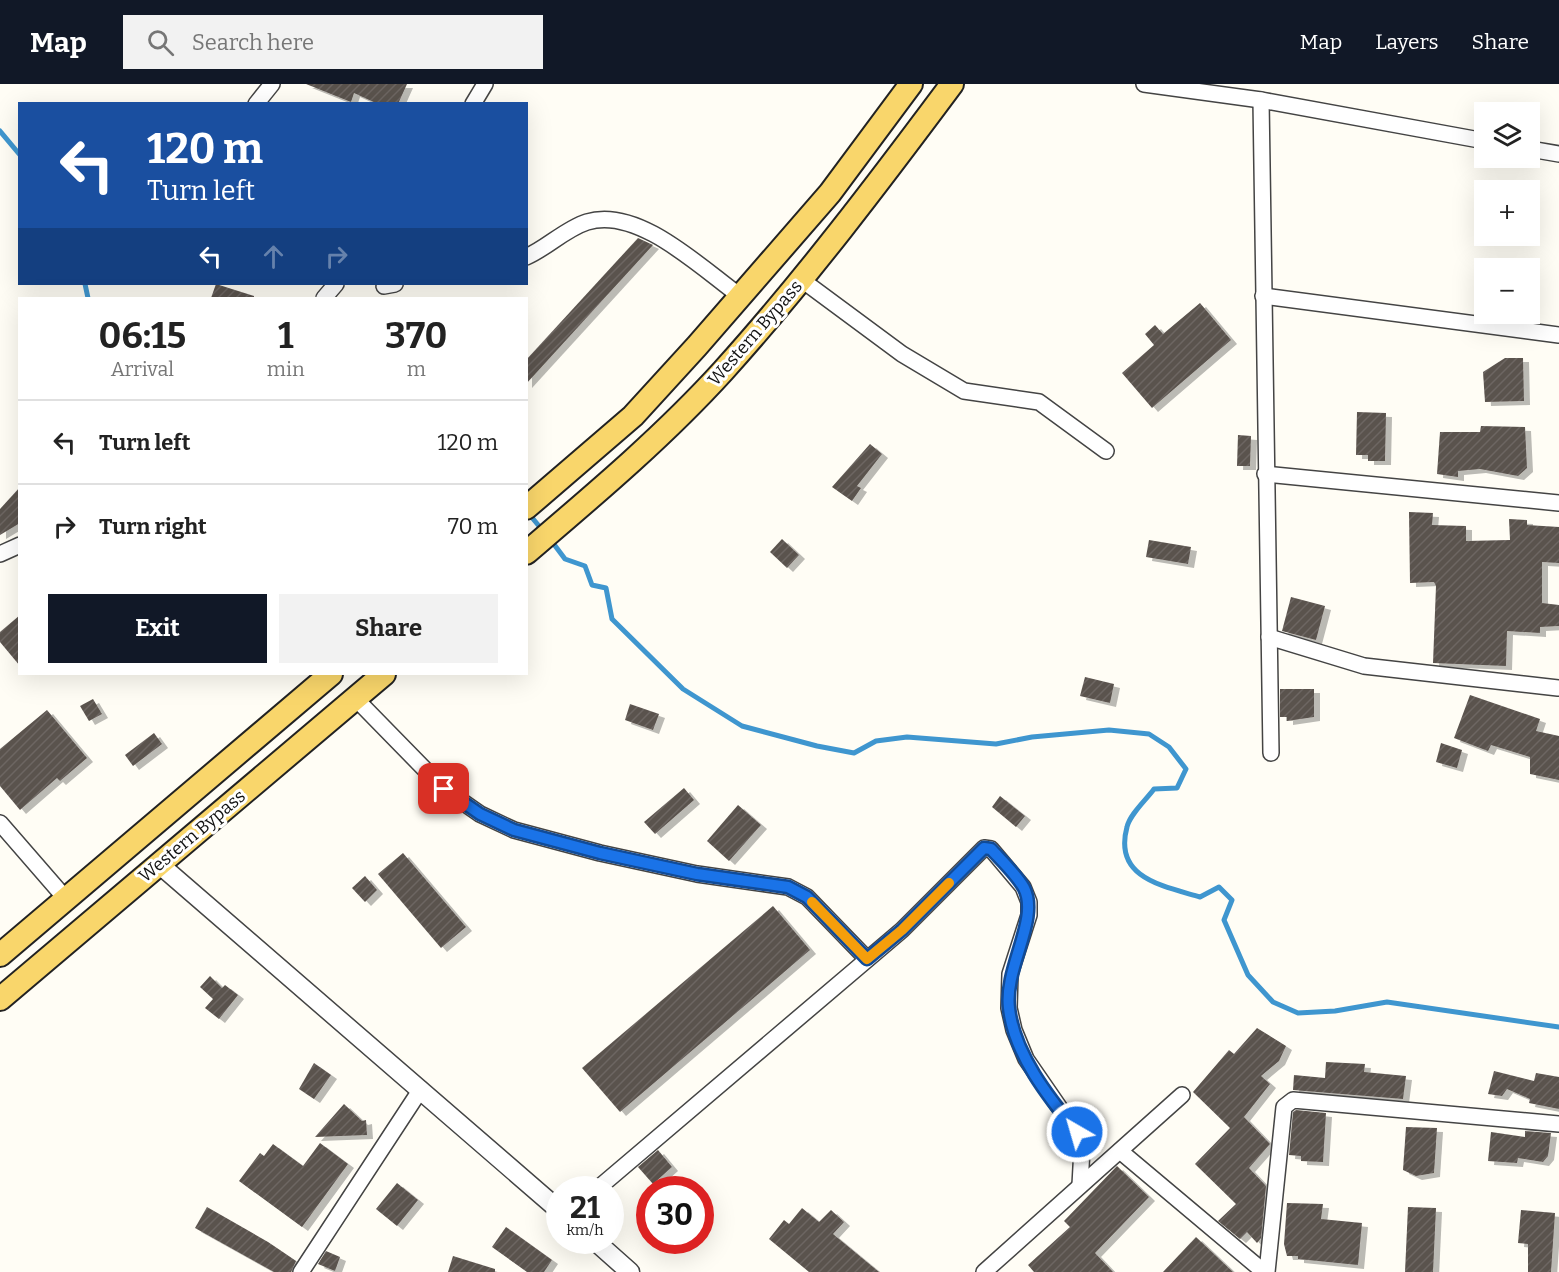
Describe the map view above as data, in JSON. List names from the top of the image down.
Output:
{
  "streets": {
    "main road": ["Western Bypass"]
  },
  "page": {
    "header": "Map",
    "search": "Search here",
    "nav": ["Map", "Layers", "Share"],
    "map_buttons": ["+", "−"],
    "turn": ["120 m", "Turn left"],
    "eta": [
      "06:15",
      "Arrival",
      "1",
      "min",
      "370",
      "m"
    ],
    "list": [
      {
        "name": "Turn left",
        "value": "120 m"
      },
      {
        "name": "Turn right",
        "value": "70 m"
      }
    ],
    "buttons": ["Exit", "Share"],
    "speed": "21 km/h",
    "limit": "30"
  }
}
